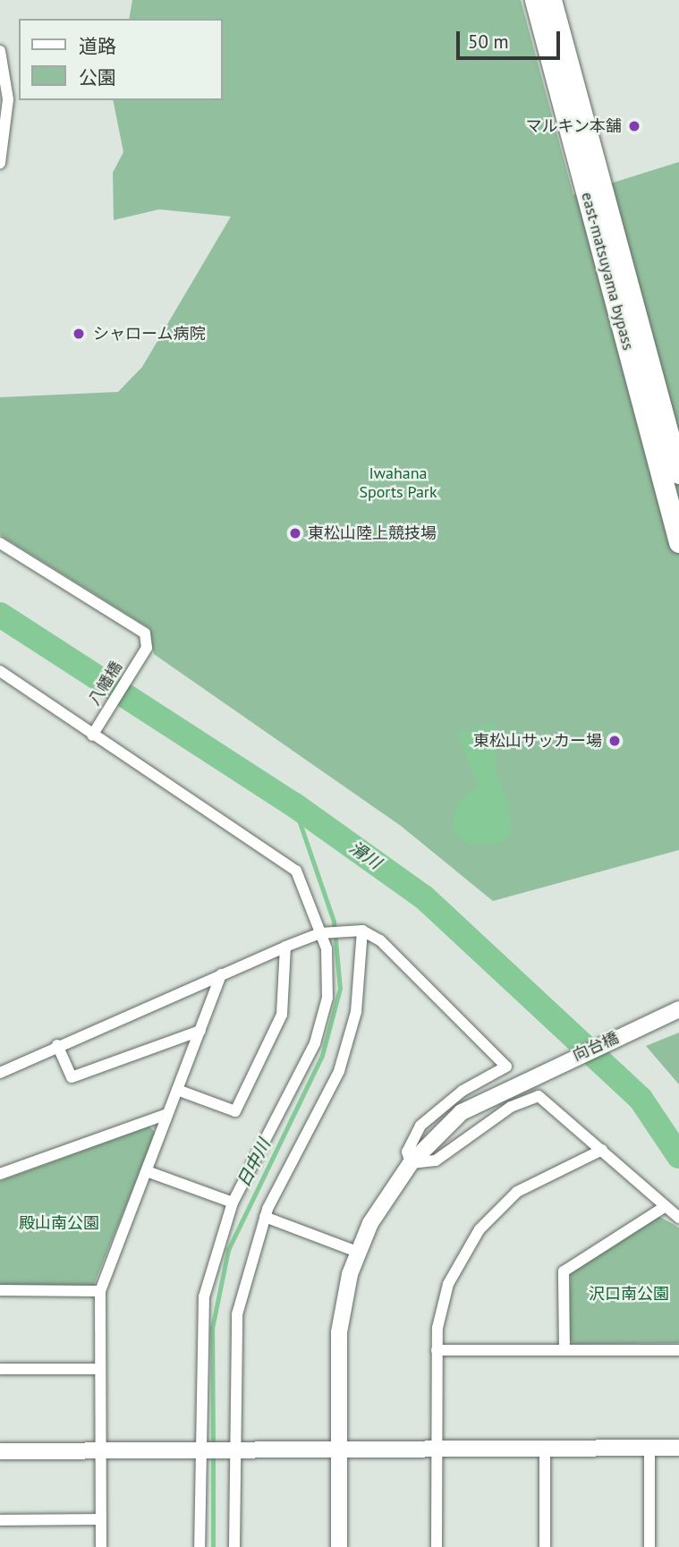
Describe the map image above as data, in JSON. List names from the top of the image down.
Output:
{
  "streets": {
    "highway": ["east-matsuyama bypass"],
    "street": ["八幡橋", "向台橋"]
  },
  "water": ["滑川", "日中川"],
  "parks": ["Iwahana Sports Park", "殿山南公園", "沢口南公園"],
  "places": [
    "マルキン本舗",
    "シャローム病院",
    "東松山陸上競技場",
    "東松山サッカー場"
  ],
  "legend": ["道路", "公園"],
  "scale_bar": "50 m"
}
